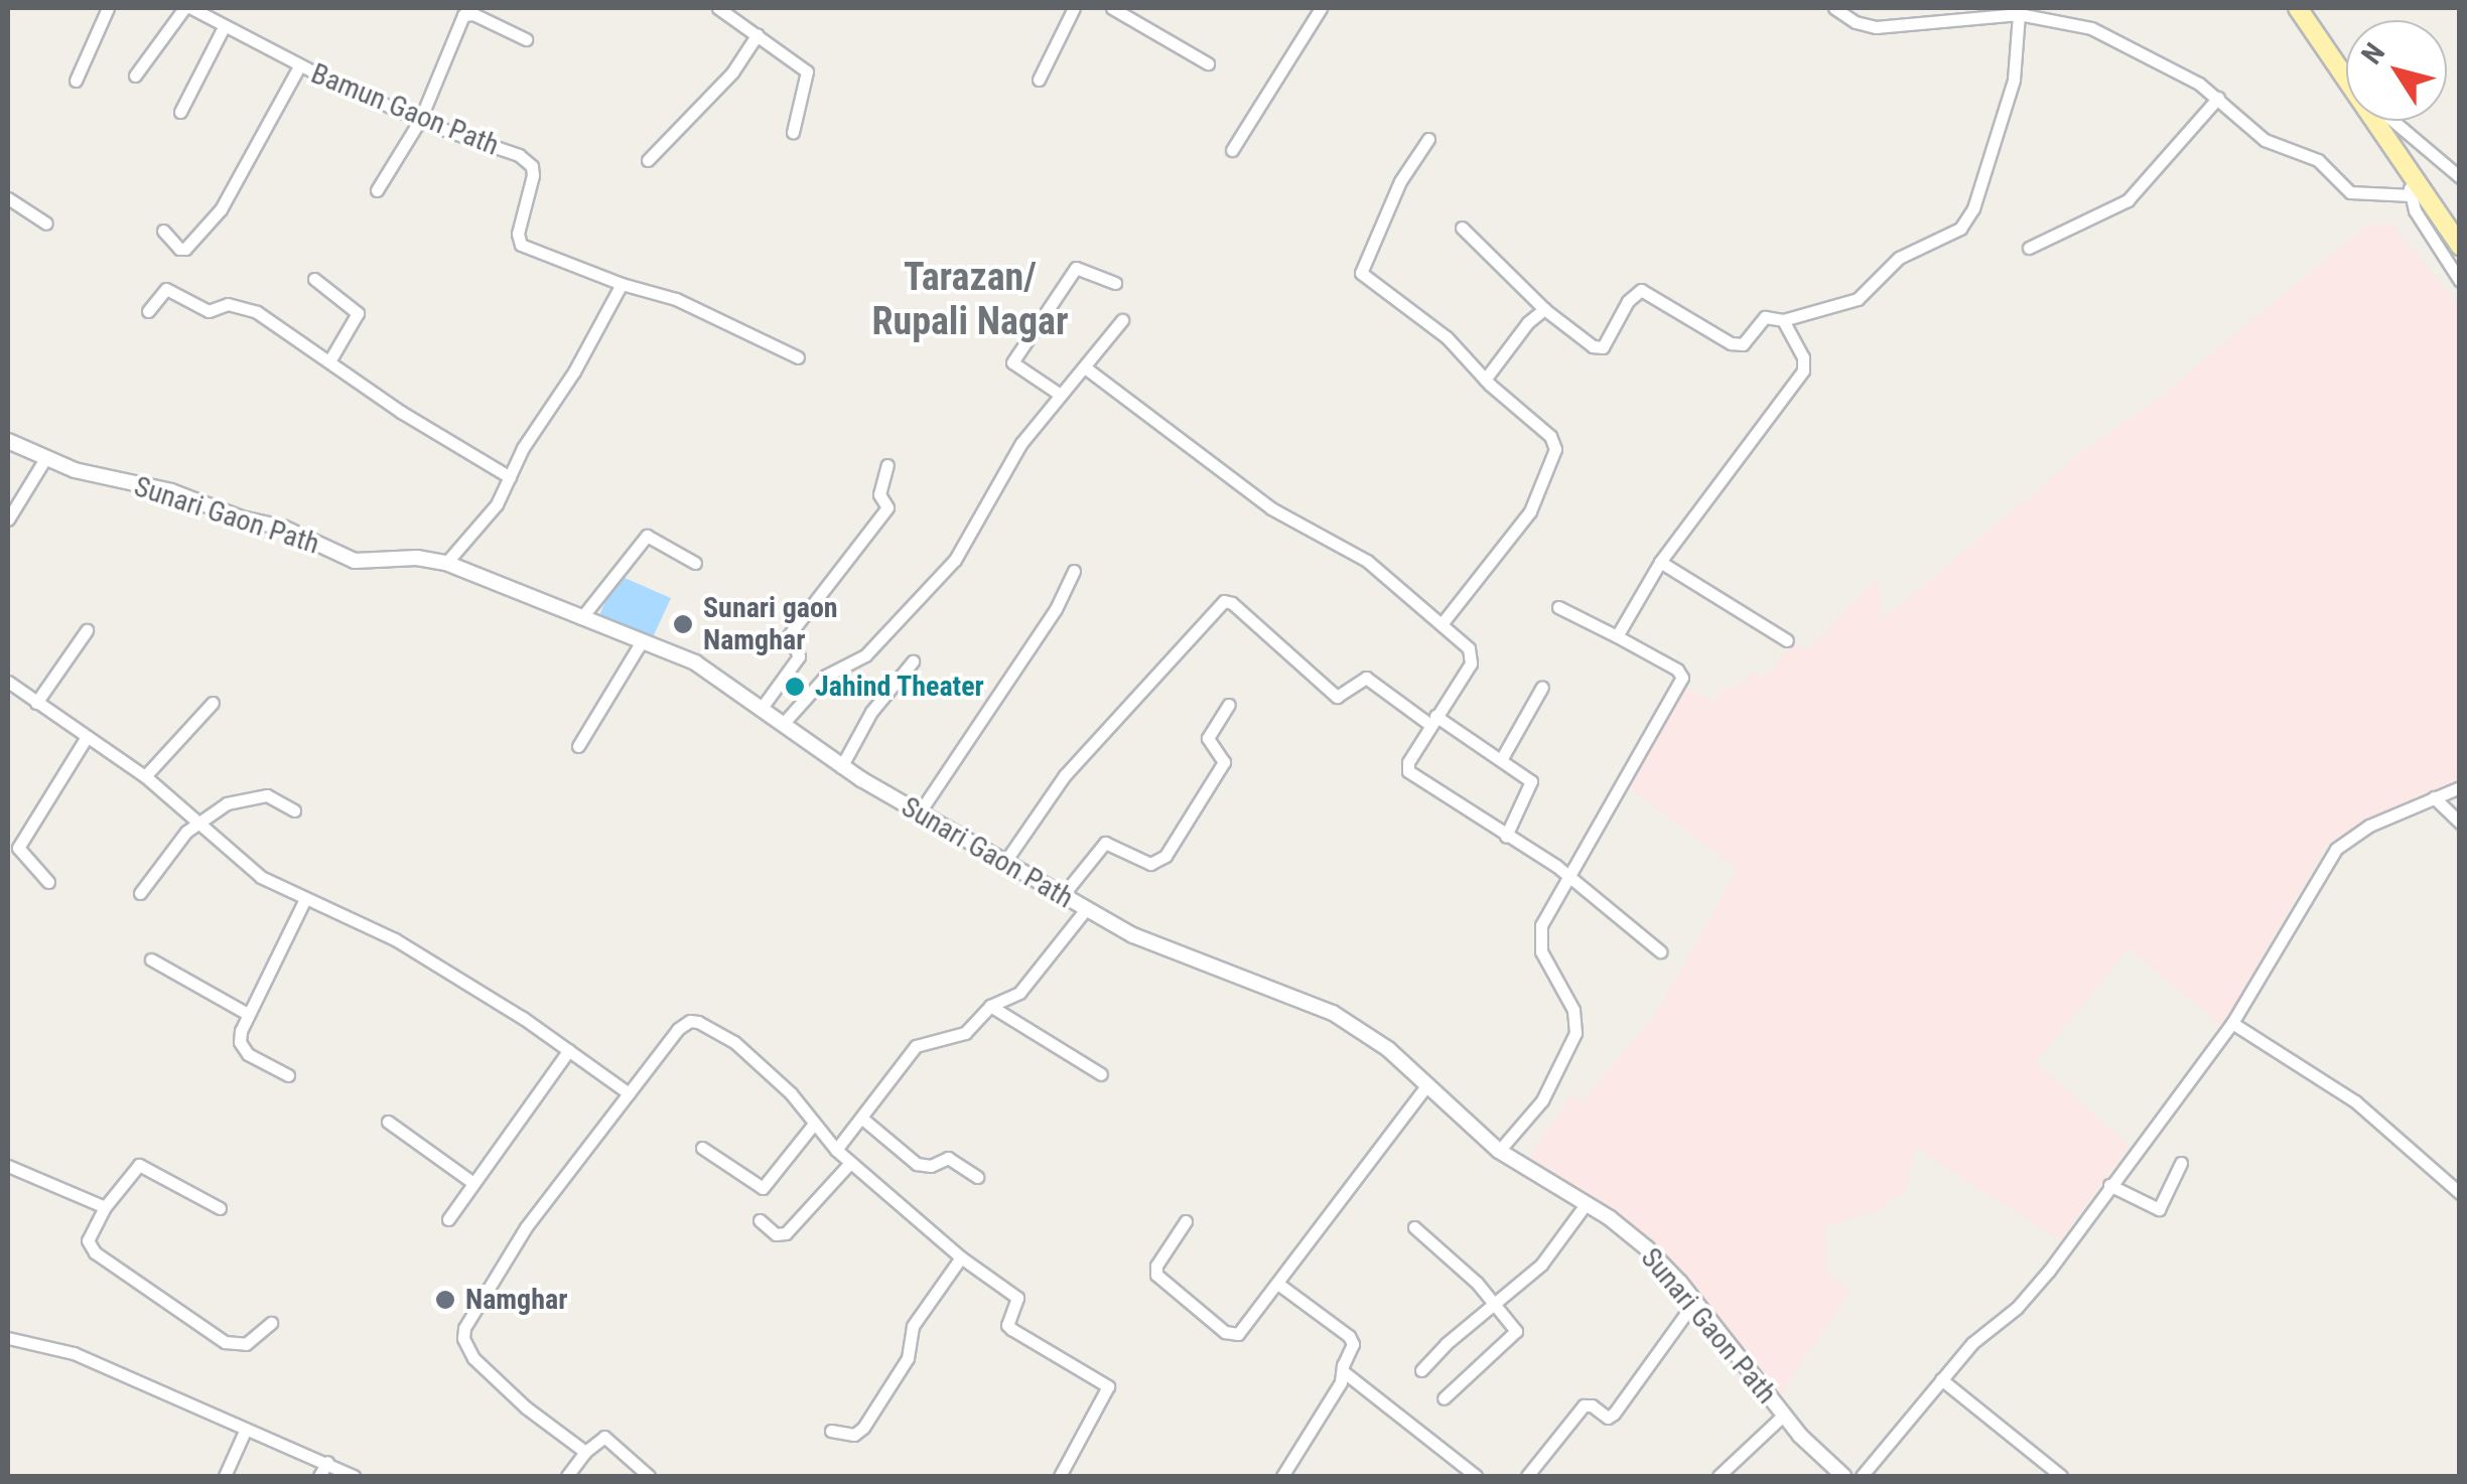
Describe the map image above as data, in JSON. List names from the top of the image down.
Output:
{
  "streets": {
    "street": ["Bamun Gaon Path", "Sunari Gaon Path"]
  },
  "districts": ["Tarazan/ Rupali Nagar"],
  "places": ["Sunari gaon Namghar", "Jahind Theater", "Namghar"],
  "north": "top left"
}
